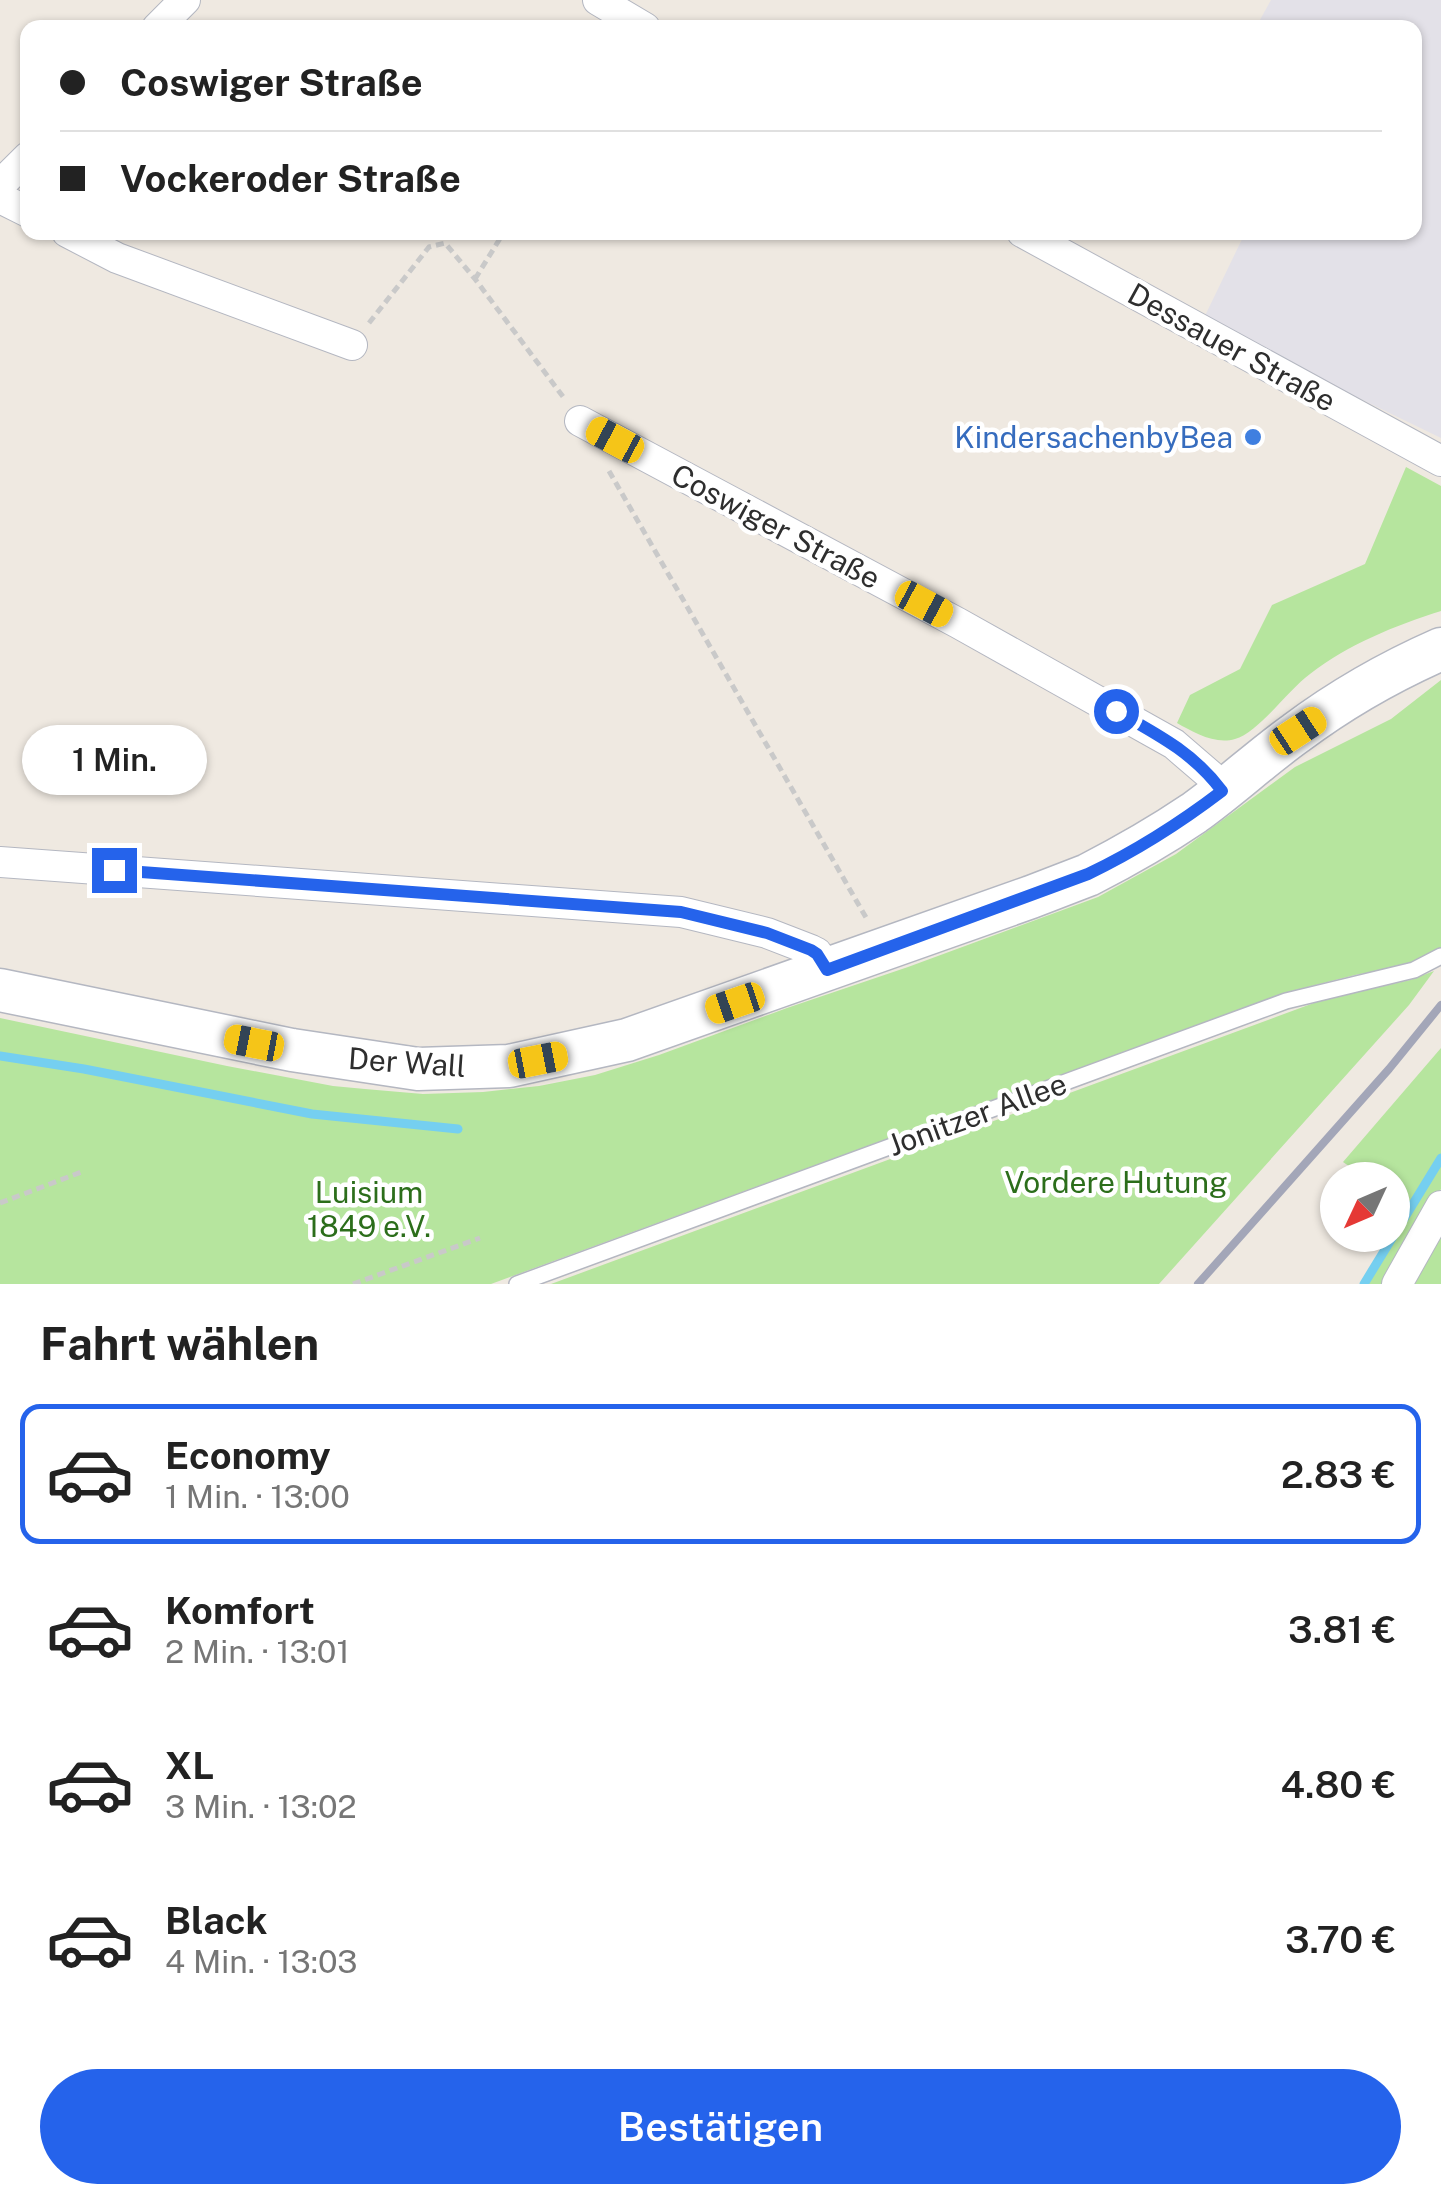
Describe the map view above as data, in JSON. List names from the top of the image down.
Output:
{
  "streets": {
    "main road": ["Der Wall"],
    "street": ["Dessauer Straße", "Coswiger Straße"],
    "lane": ["Jonitzer Allee"]
  },
  "crossings": [
    ["Coswiger Straße", "Der Wall"]
  ],
  "parks": ["Vordere Hutung", "Luisium 1849 e.V."],
  "places": ["KindersachenbyBea"],
  "north": "bottom left",
  "page": {
    "banner": ["Coswiger Straße", "Vockeroder Straße"],
    "bubble": "1 Min.",
    "heading": "Fahrt wählen",
    "list": [
      {
        "name": "Economy",
        "note": "1 Min. · 13:00",
        "value": "2.83 €"
      },
      {
        "name": "Komfort",
        "note": "2 Min. · 13:01",
        "value": "3.81 €"
      },
      {
        "name": "XL",
        "note": "3 Min. · 13:02",
        "value": "4.80 €"
      },
      {
        "name": "Black",
        "note": "4 Min. · 13:03",
        "value": "3.70 €"
      }
    ],
    "buttons": "Bestätigen"
  }
}
